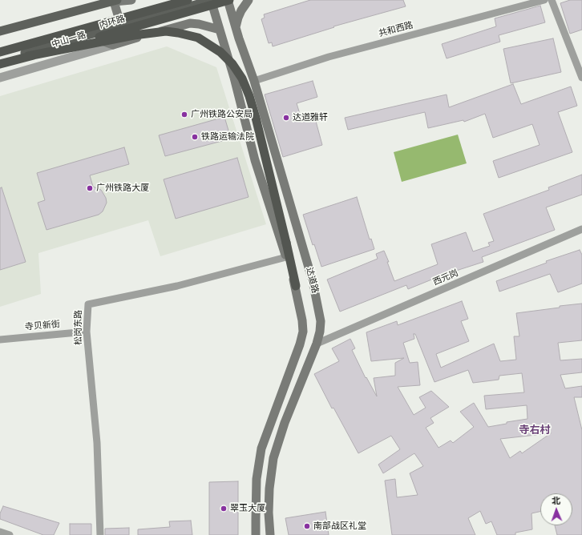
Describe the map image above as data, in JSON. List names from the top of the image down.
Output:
{
  "streets": {
    "highway": ["内环路"],
    "main road": ["中山一路", "达道路"],
    "street": [
      "共和西路",
      "西元岗",
      "寺贝新街",
      "松岗东路"
    ]
  },
  "crossings": [
    ["内环路", "达道路"],
    ["共和西路", "达道路"],
    ["中山一路", "达道路"],
    ["西元岗", "达道路"],
    ["达道路", "松岗东路"],
    ["寺贝新街", "松岗东路"]
  ],
  "districts": ["寺右村"],
  "places": [
    "广州铁路公安局",
    "达道雅轩",
    "铁路运输法院",
    "广州铁路大厦",
    "翠玉大厦",
    "南部战区礼堂"
  ],
  "north": "top"
}
